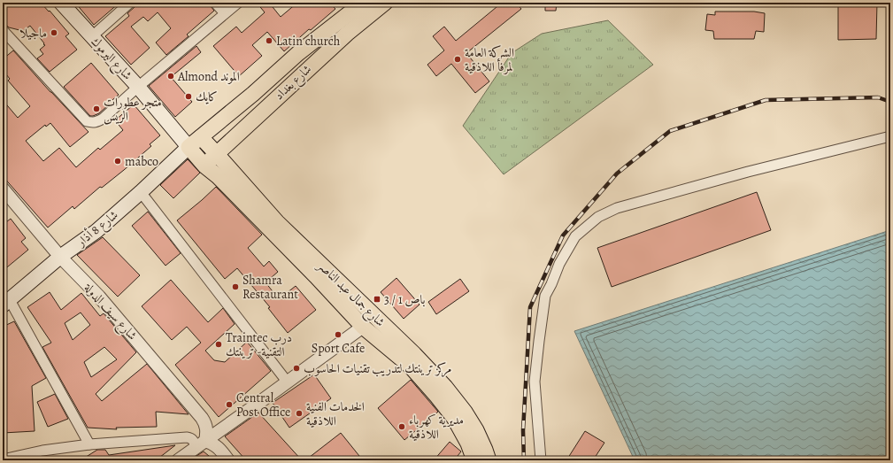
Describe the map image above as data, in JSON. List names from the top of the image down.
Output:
{
  "streets": {
    "main road": [
      "شارع اليرموك",
      "شارع بغداد",
      "شارع 8 أذار",
      "شارع جمال عبد الناصر"
    ],
    "street": ["شارع سيف الدولة"]
  },
  "crossings": [
    ["شارع اليرموك", "شارع بغداد"],
    ["شارع اليرموك", "شارع 8 أذار"],
    ["شارع اليرموك", "شارع جمال عبد الناصر"],
    ["شارع بغداد", "شارع 8 أذار"],
    ["شارع بغداد", "شارع جمال عبد الناصر"],
    ["شارع 8 أذار", "شارع جمال عبد الناصر"],
    ["شارع 8 أذار", "شارع سيف الدولة"]
  ],
  "places": {
    "other": [
      "ماجيلا",
      "Latin church",
      "الشركة العامة لمرفأ اللاذقية",
      "Almond الموند",
      "كايك",
      "متجر عطورات الريس",
      "mabco",
      "Shamra Restaurant",
      "Sport Cafe",
      "Traintec درب التقنية- ترينتك",
      "مركز ترينتك لتدريب تقنيات الحاسوب",
      "Central Post Office",
      "الخدمات الفنية اللاذقية",
      "مديرية كهرباء اللاذقية"
    ],
    "transit": ["باص 1 / 3"]
  }
}
